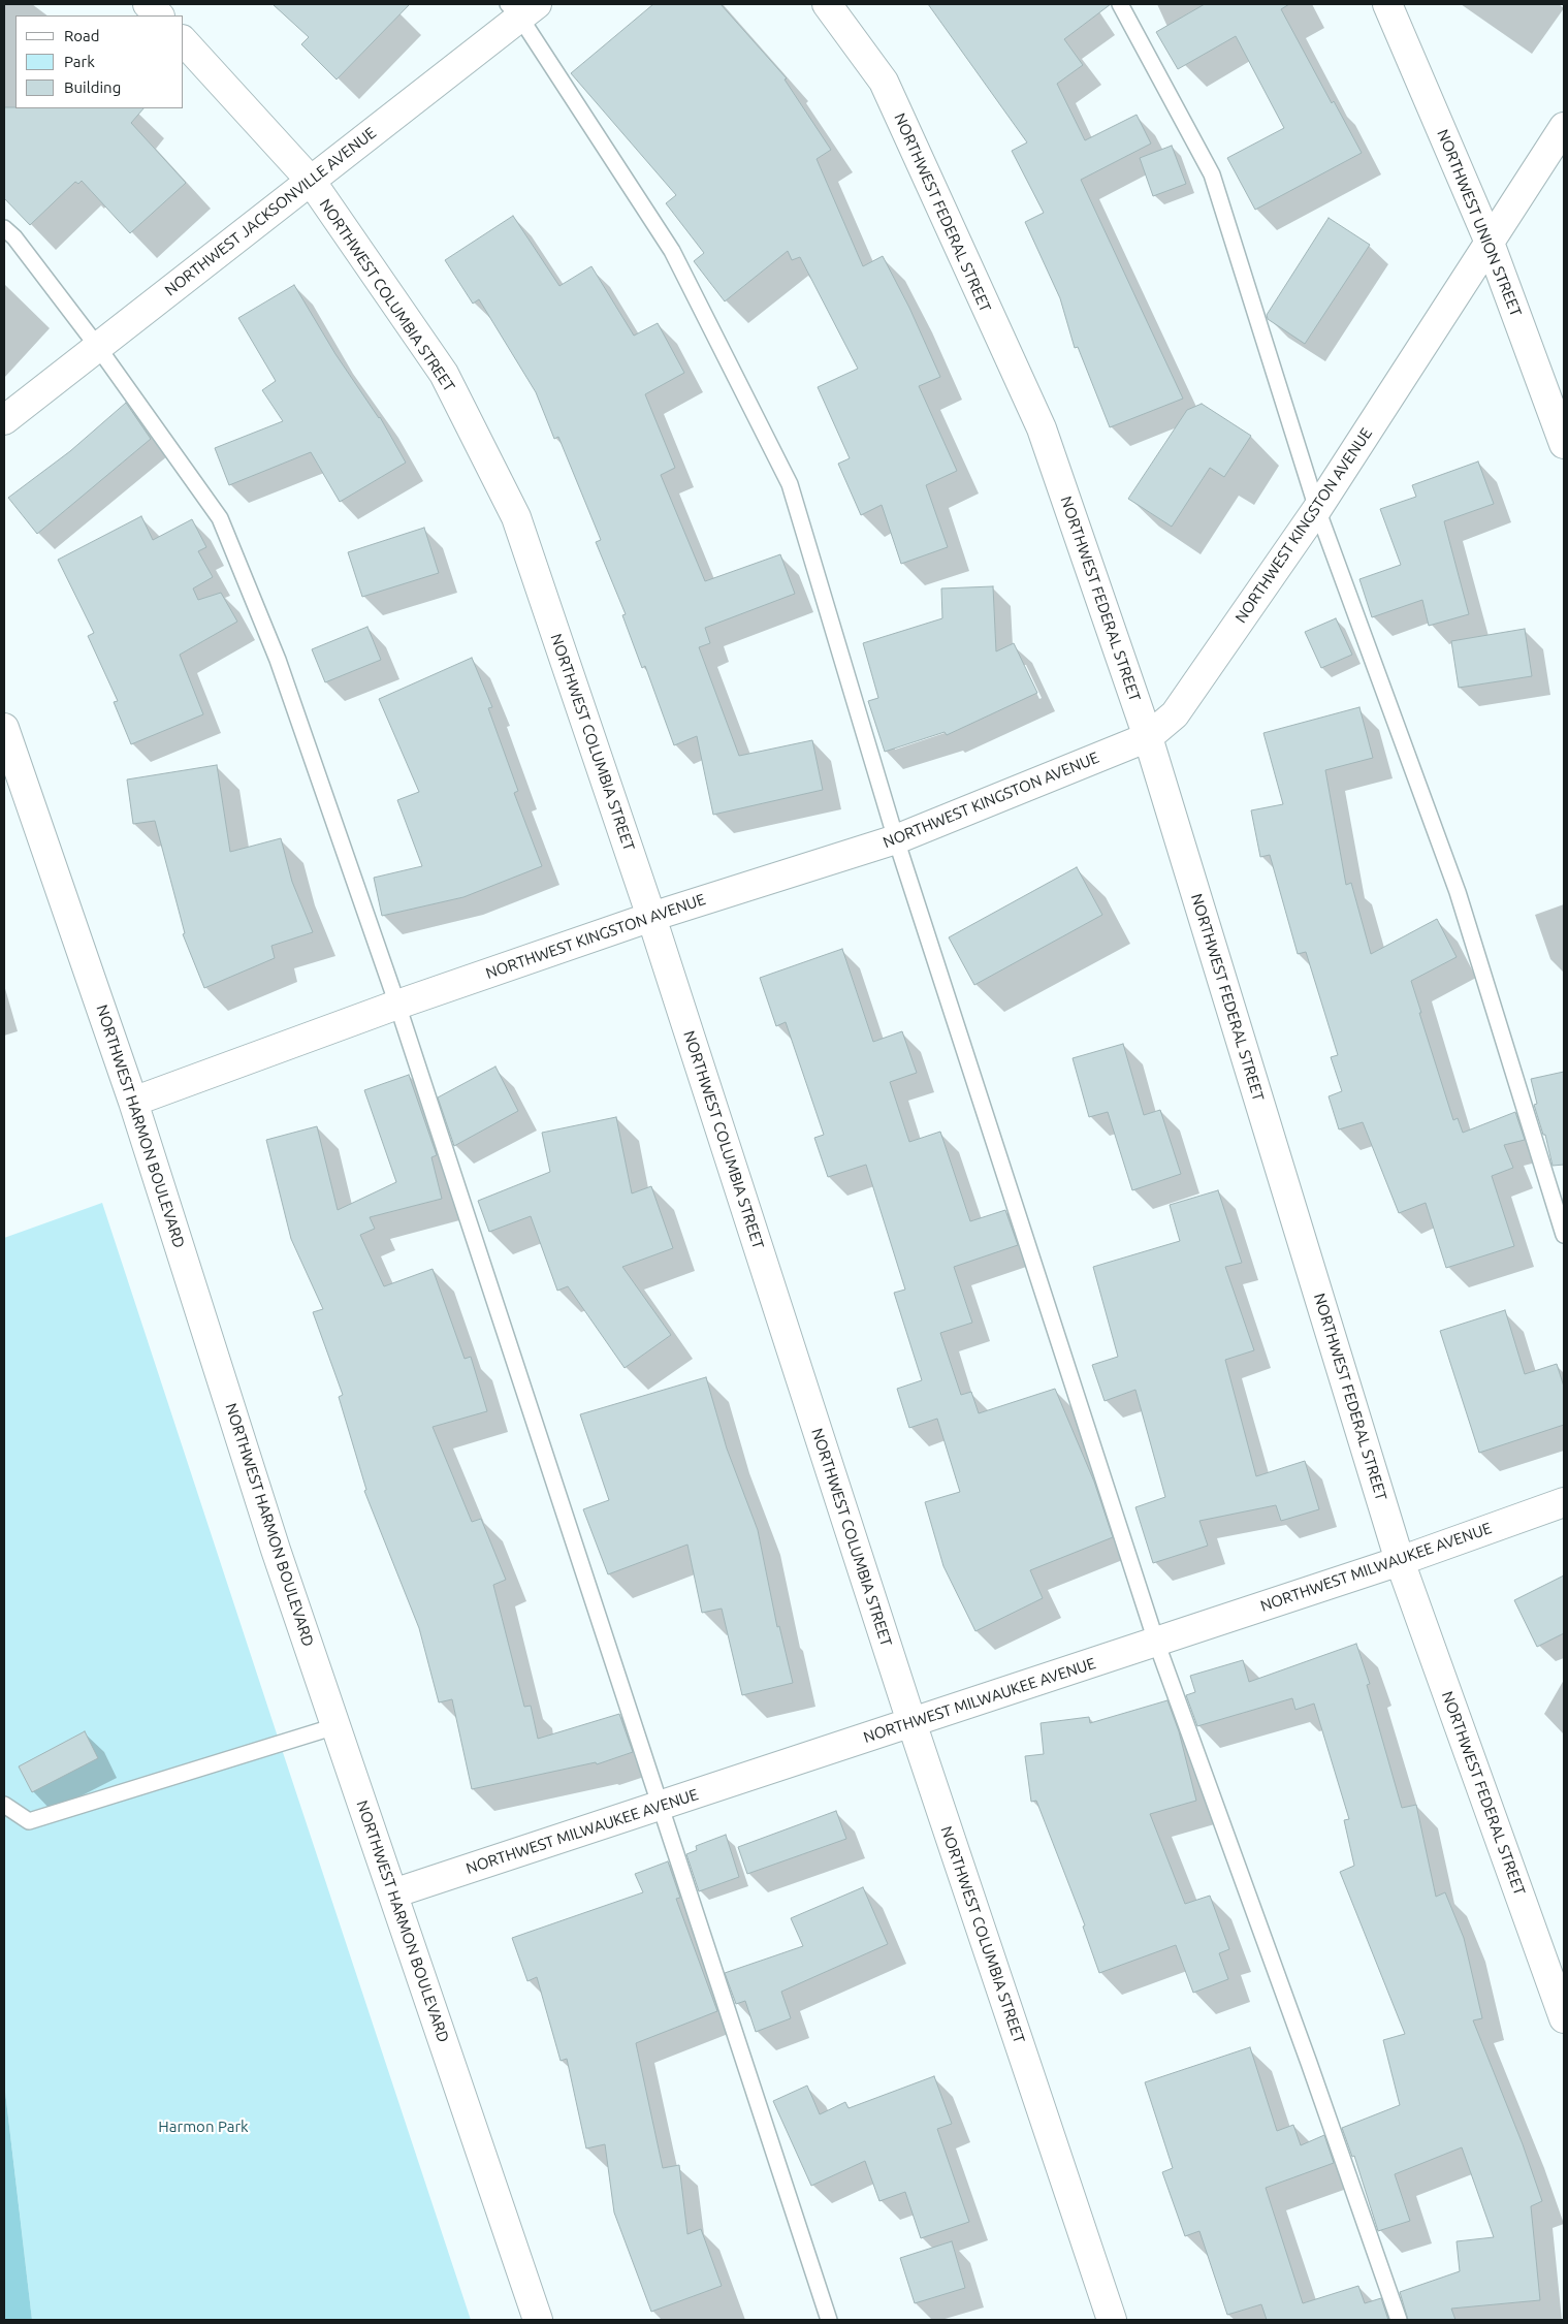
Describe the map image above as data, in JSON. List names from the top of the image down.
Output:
{
  "streets": {
    "street": [
      "NORTHWEST JACKSONVILLE AVENUE",
      "NORTHWEST FEDERAL STREET",
      "NORTHWEST UNION STREET",
      "NORTHWEST COLUMBIA STREET",
      "NORTHWEST KINGSTON AVENUE",
      "NORTHWEST HARMON BOULEVARD",
      "NORTHWEST MILWAUKEE AVENUE"
    ]
  },
  "crossings": [
    ["NORTHWEST JACKSONVILLE AVENUE", "NORTHWEST COLUMBIA STREET"],
    ["NORTHWEST FEDERAL STREET", "NORTHWEST KINGSTON AVENUE"],
    ["NORTHWEST FEDERAL STREET", "NORTHWEST MILWAUKEE AVENUE"],
    ["NORTHWEST UNION STREET", "NORTHWEST KINGSTON AVENUE"],
    ["NORTHWEST COLUMBIA STREET", "NORTHWEST KINGSTON AVENUE"],
    ["NORTHWEST COLUMBIA STREET", "NORTHWEST MILWAUKEE AVENUE"],
    ["NORTHWEST KINGSTON AVENUE", "NORTHWEST HARMON BOULEVARD"],
    ["NORTHWEST HARMON BOULEVARD", "NORTHWEST MILWAUKEE AVENUE"]
  ],
  "parks": ["Harmon Park"],
  "legend": ["Road", "Park", "Building"]
}
